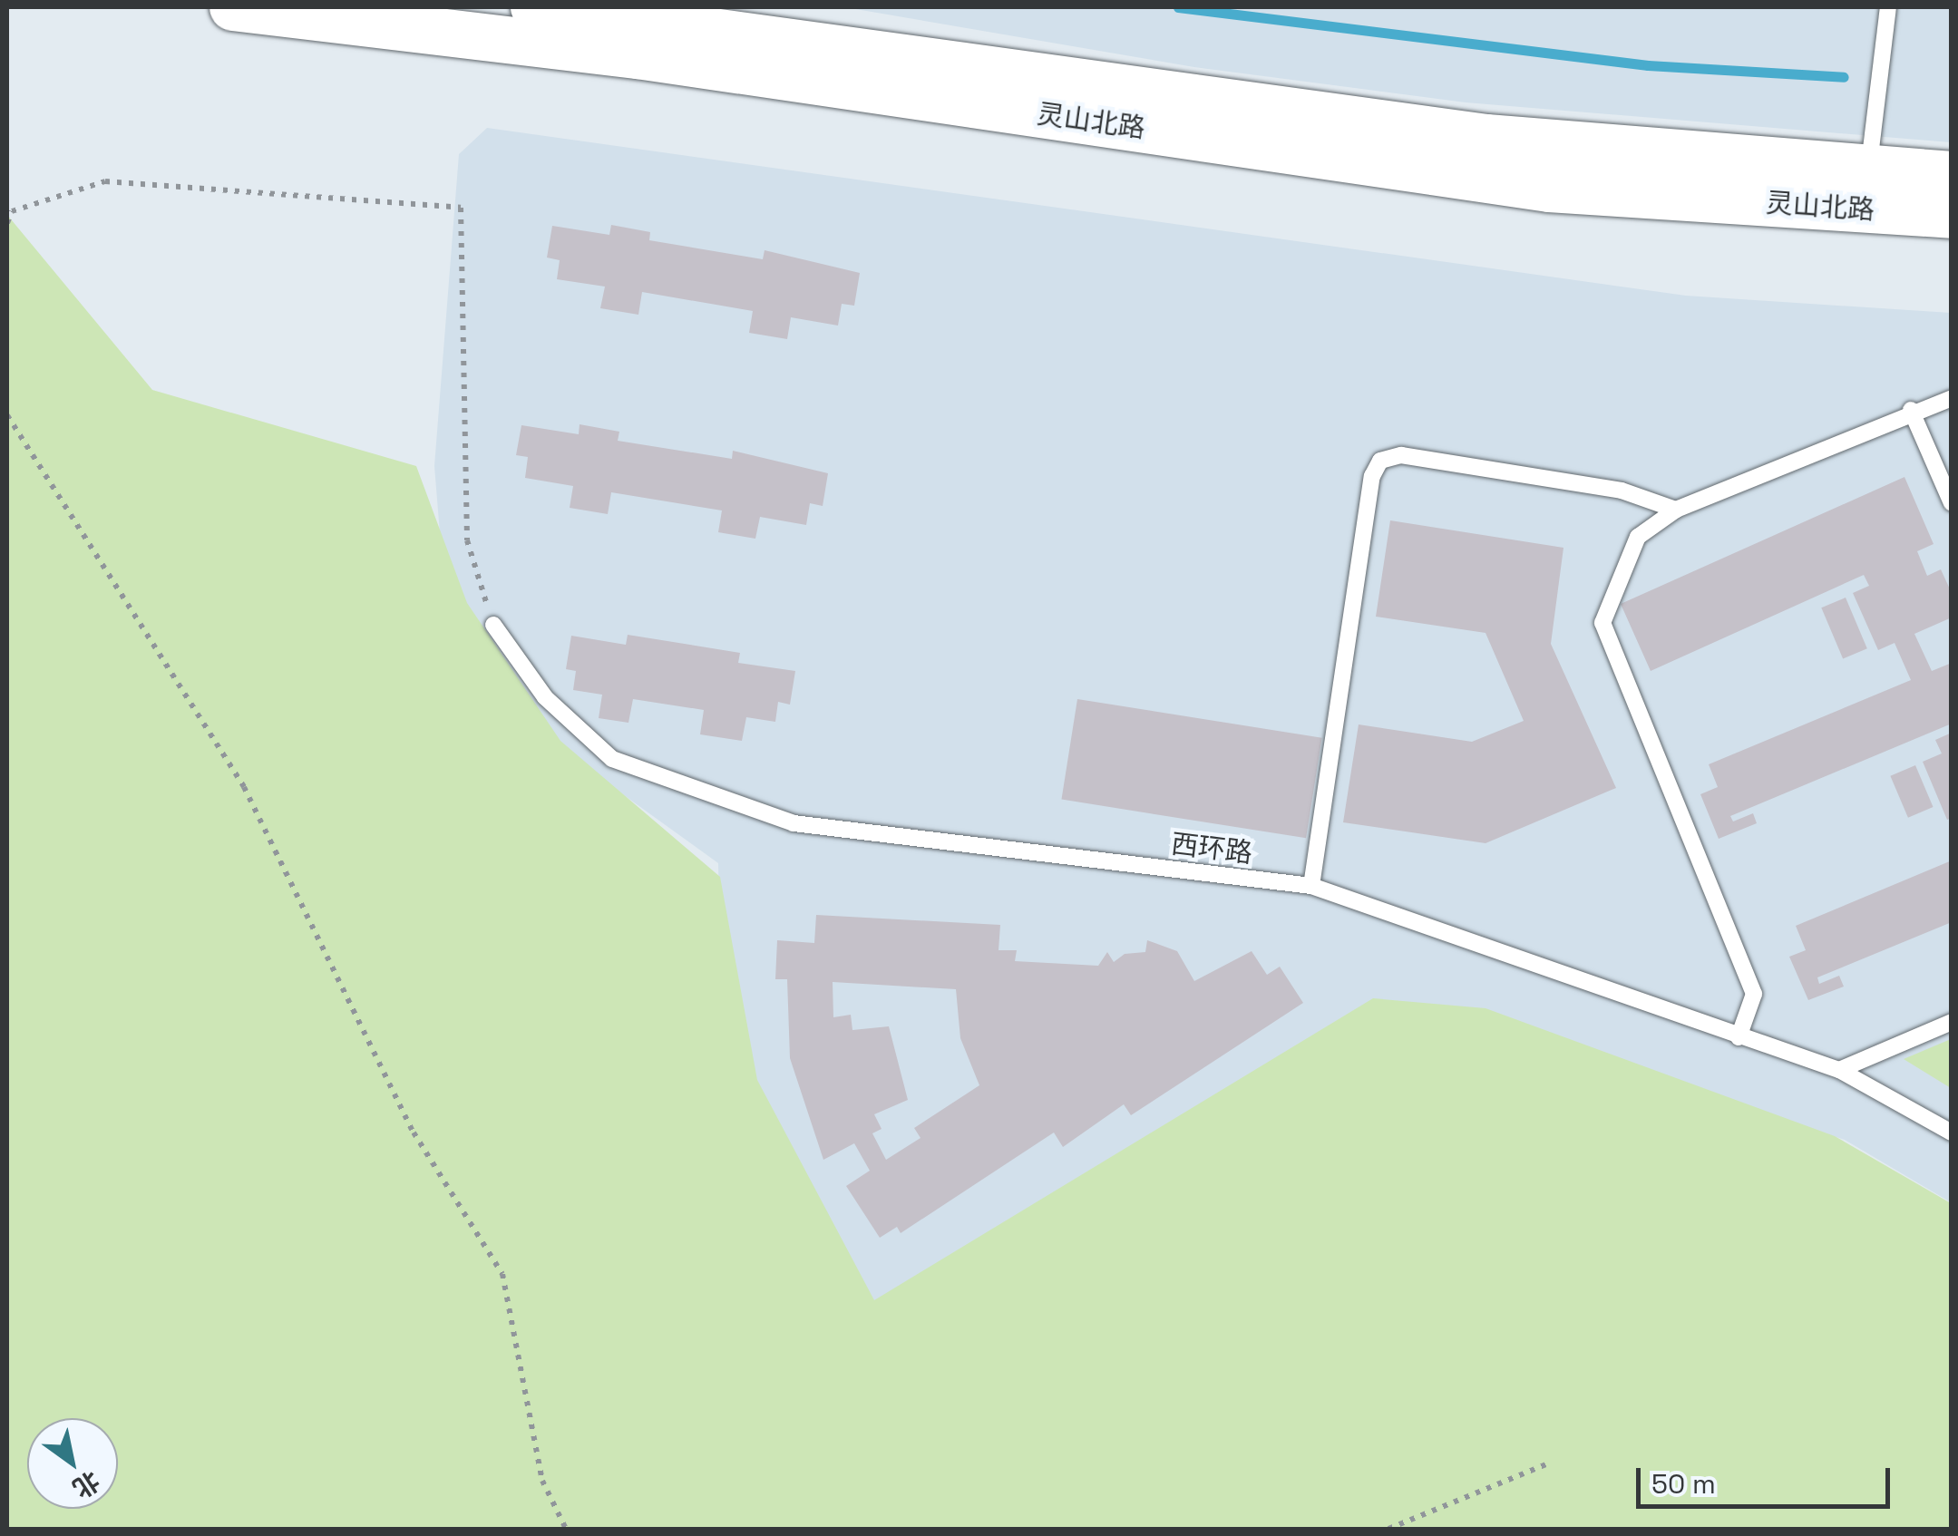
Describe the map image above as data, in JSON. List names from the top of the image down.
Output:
{
  "streets": {
    "main road": ["灵山北路"],
    "lane": ["西环路"]
  },
  "scale_bar": "50 m",
  "north": "bottom right"
}
